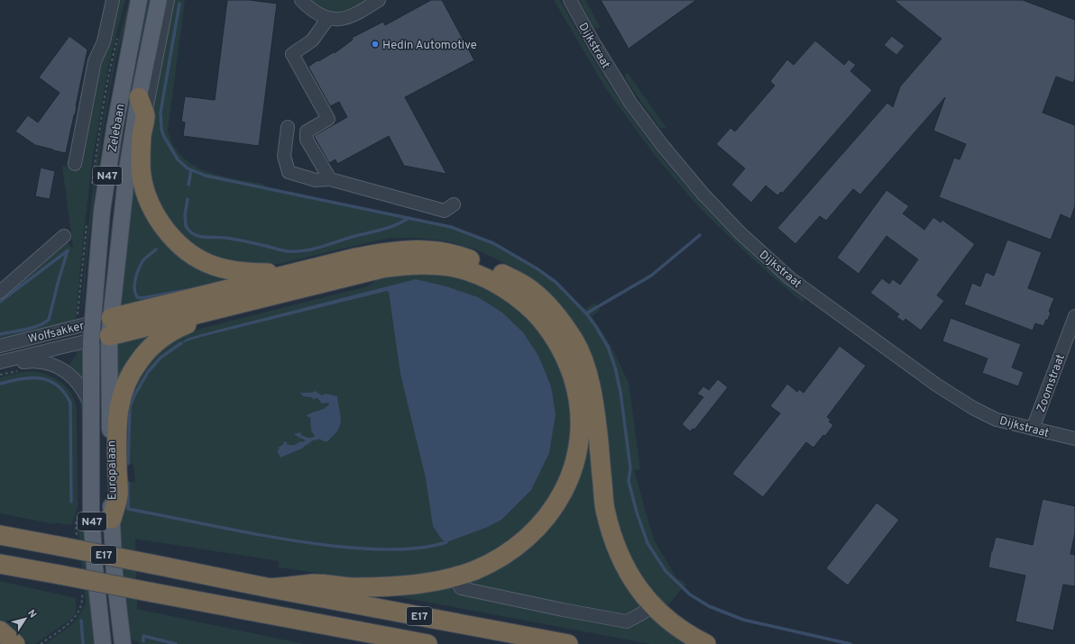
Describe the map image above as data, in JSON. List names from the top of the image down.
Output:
{
  "streets": {
    "highway": ["E17"],
    "main road": ["Zelebaan", "N47", "Europalaan"],
    "street": ["Dijkstraat", "Wolfsakker", "Zoomstraat"]
  },
  "crossings": [
    ["Dijkstraat", "Zoomstraat"],
    ["Zelebaan", "Wolfsakker"],
    ["Zelebaan", "Europalaan"],
    ["Wolfsakker", "Europalaan"]
  ],
  "places": ["Hedin Automotive"],
  "north": "top right"
}
